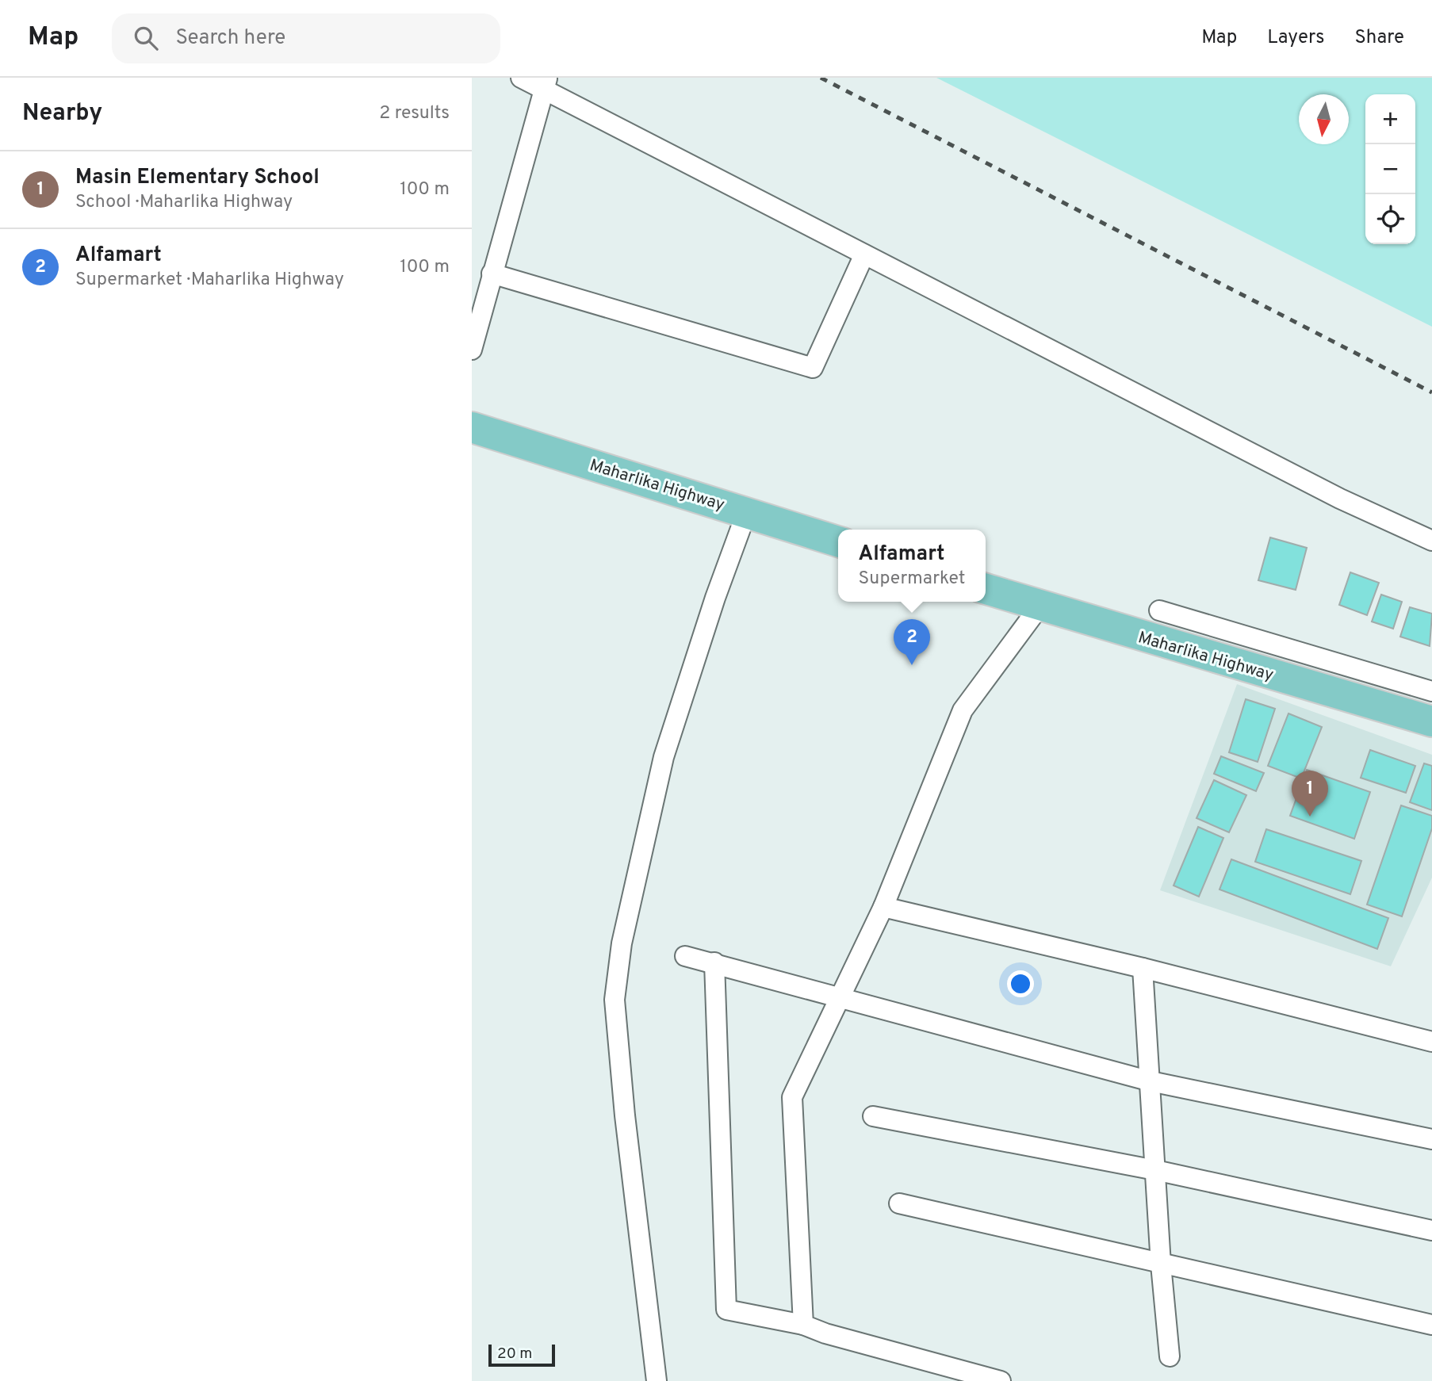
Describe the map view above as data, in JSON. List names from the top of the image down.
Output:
{
  "streets": {
    "main road": ["Maharlika Highway"]
  },
  "scale_bar": "20 m",
  "north": "bottom",
  "page": {
    "header": "Map",
    "search": "Search here",
    "nav": ["Map", "Layers", "Share"],
    "heading": ["Nearby", "2 results"],
    "map_buttons": ["+", "−"],
    "list": [
      {
        "mark": "1",
        "name": "Masin Elementary School",
        "note": "School · Maharlika Highway",
        "value": "100 m"
      },
      {
        "mark": "2",
        "name": "Alfamart",
        "note": "Supermarket · Maharlika Highway",
        "value": "100 m"
      }
    ],
    "popup": ["Alfamart", "Supermarket"],
    "pins": ["2", "1"],
    "scale": "20 m"
  }
}
